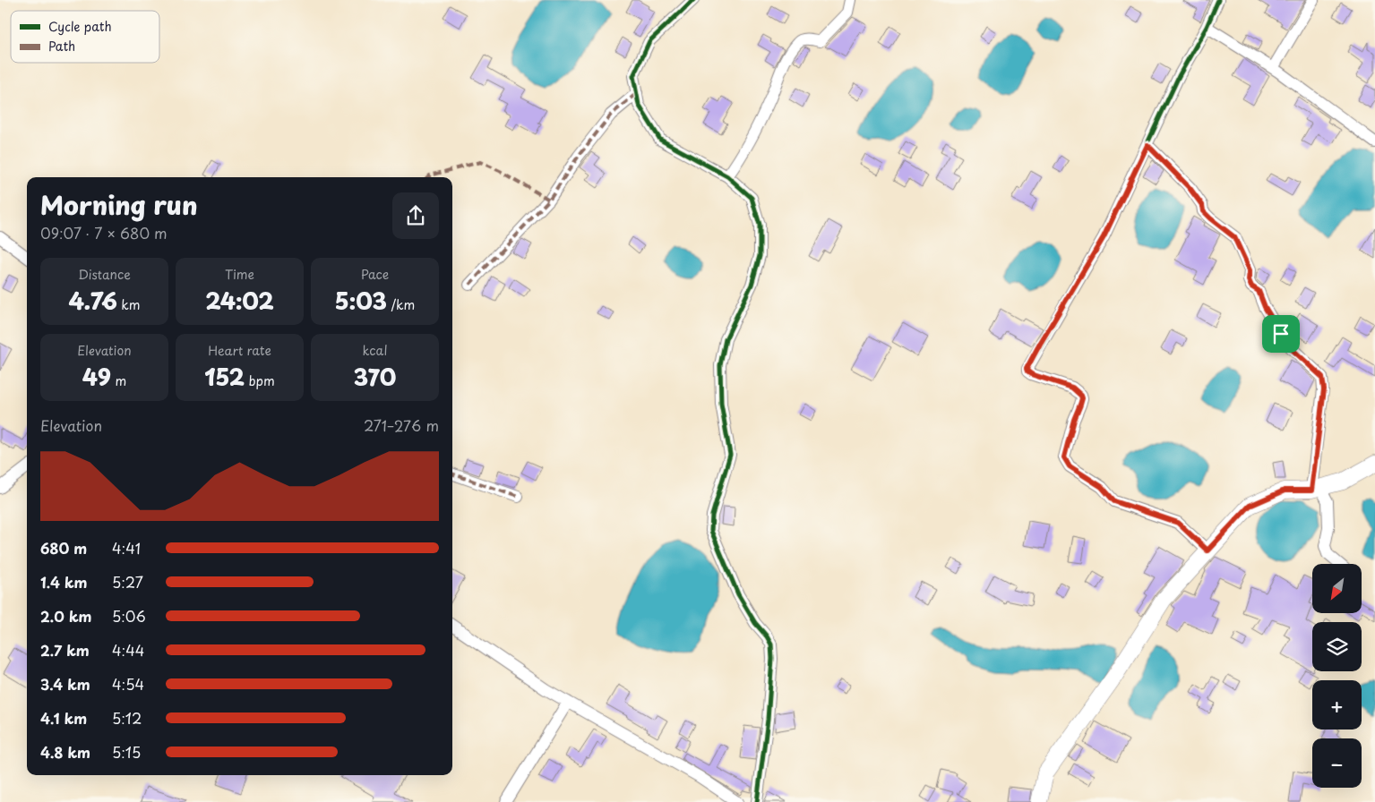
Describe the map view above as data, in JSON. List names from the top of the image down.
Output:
{
  "legend": ["Cycle path", "Path"],
  "north": "bottom left",
  "page": {
    "heading": ["Morning run", "09:07 · 7 × 680 m"],
    "stats": [
      ["Distance", "4.76 km"],
      ["Time", "24:02"],
      ["Pace", "5:03 /km"],
      ["Elevation", "49 m"],
      ["Heart rate", "152 bpm"],
      ["kcal", "370"]
    ],
    "chart": ["Elevation", "271–276 m"],
    "list": [
      {
        "name": "680 m",
        "note": "4:41"
      },
      {
        "name": "1.4 km",
        "note": "5:27"
      },
      {
        "name": "2.0 km",
        "note": "5:06"
      },
      {
        "name": "2.7 km",
        "note": "4:44"
      },
      {
        "name": "3.4 km",
        "note": "4:54"
      },
      {
        "name": "4.1 km",
        "note": "5:12"
      },
      {
        "name": "4.8 km",
        "note": "5:15"
      }
    ],
    "map_buttons": ["+", "−"]
  }
}
